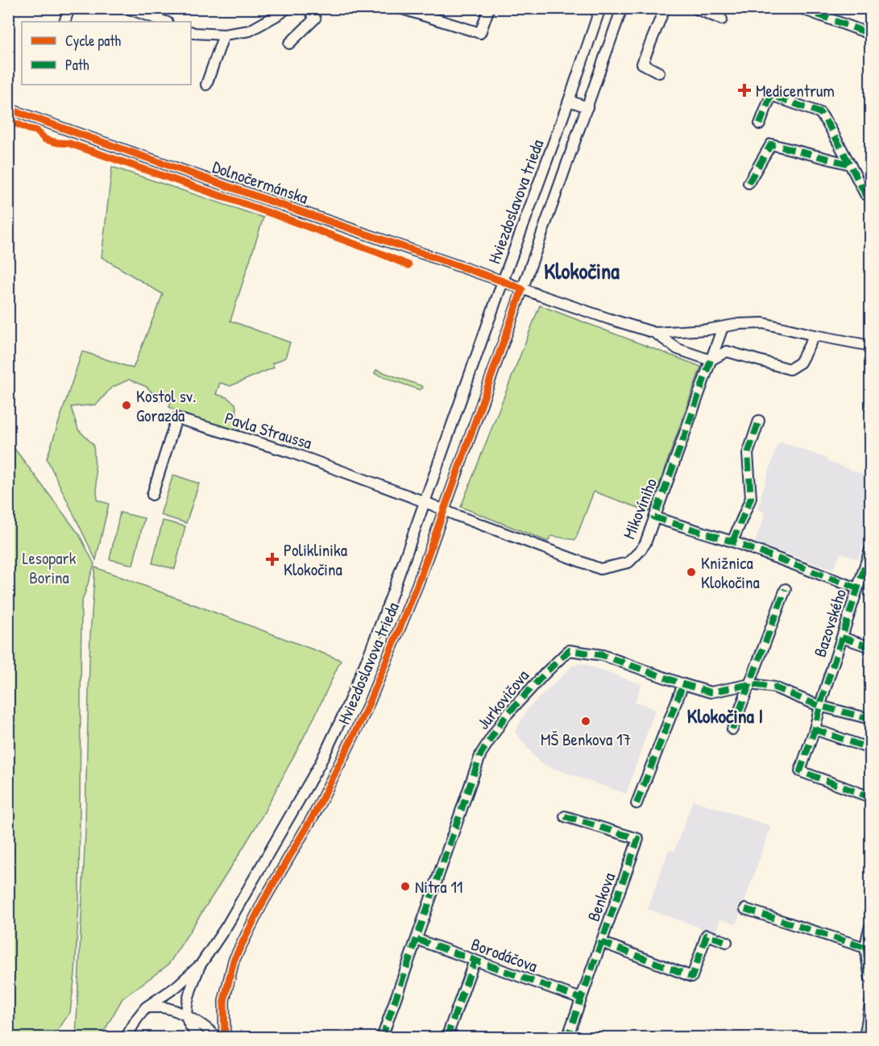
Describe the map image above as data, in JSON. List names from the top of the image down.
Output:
{
  "streets": {
    "street": [
      "Dolnočermánska",
      "Hviezdoslavova trieda",
      "Pavla Straussa",
      "Mikovíniho",
      "Bazovského",
      "Jurkovičova",
      "Benkova",
      "Borodáčova"
    ]
  },
  "crossings": [
    ["Dolnočermánska", "Hviezdoslavova trieda"],
    ["Hviezdoslavova trieda", "Pavla Straussa"],
    ["Hviezdoslavova trieda", "Mikovíniho"],
    ["Pavla Straussa", "Mikovíniho"],
    ["Bazovského", "Jurkovičova"],
    ["Jurkovičova", "Borodáčova"],
    ["Benkova", "Borodáčova"]
  ],
  "districts": ["Klokočina", "Klokočina I"],
  "parks": ["Lesopark Borina"],
  "places": {
    "health": ["Medicentrum", "Poliklinika Klokočina"],
    "other": [
      "Kostol sv. Gorazda",
      "Knižnica Klokočina",
      "MŠ Benkova 17",
      "Nitra 11"
    ]
  },
  "legend": ["Cycle path", "Path"]
}
